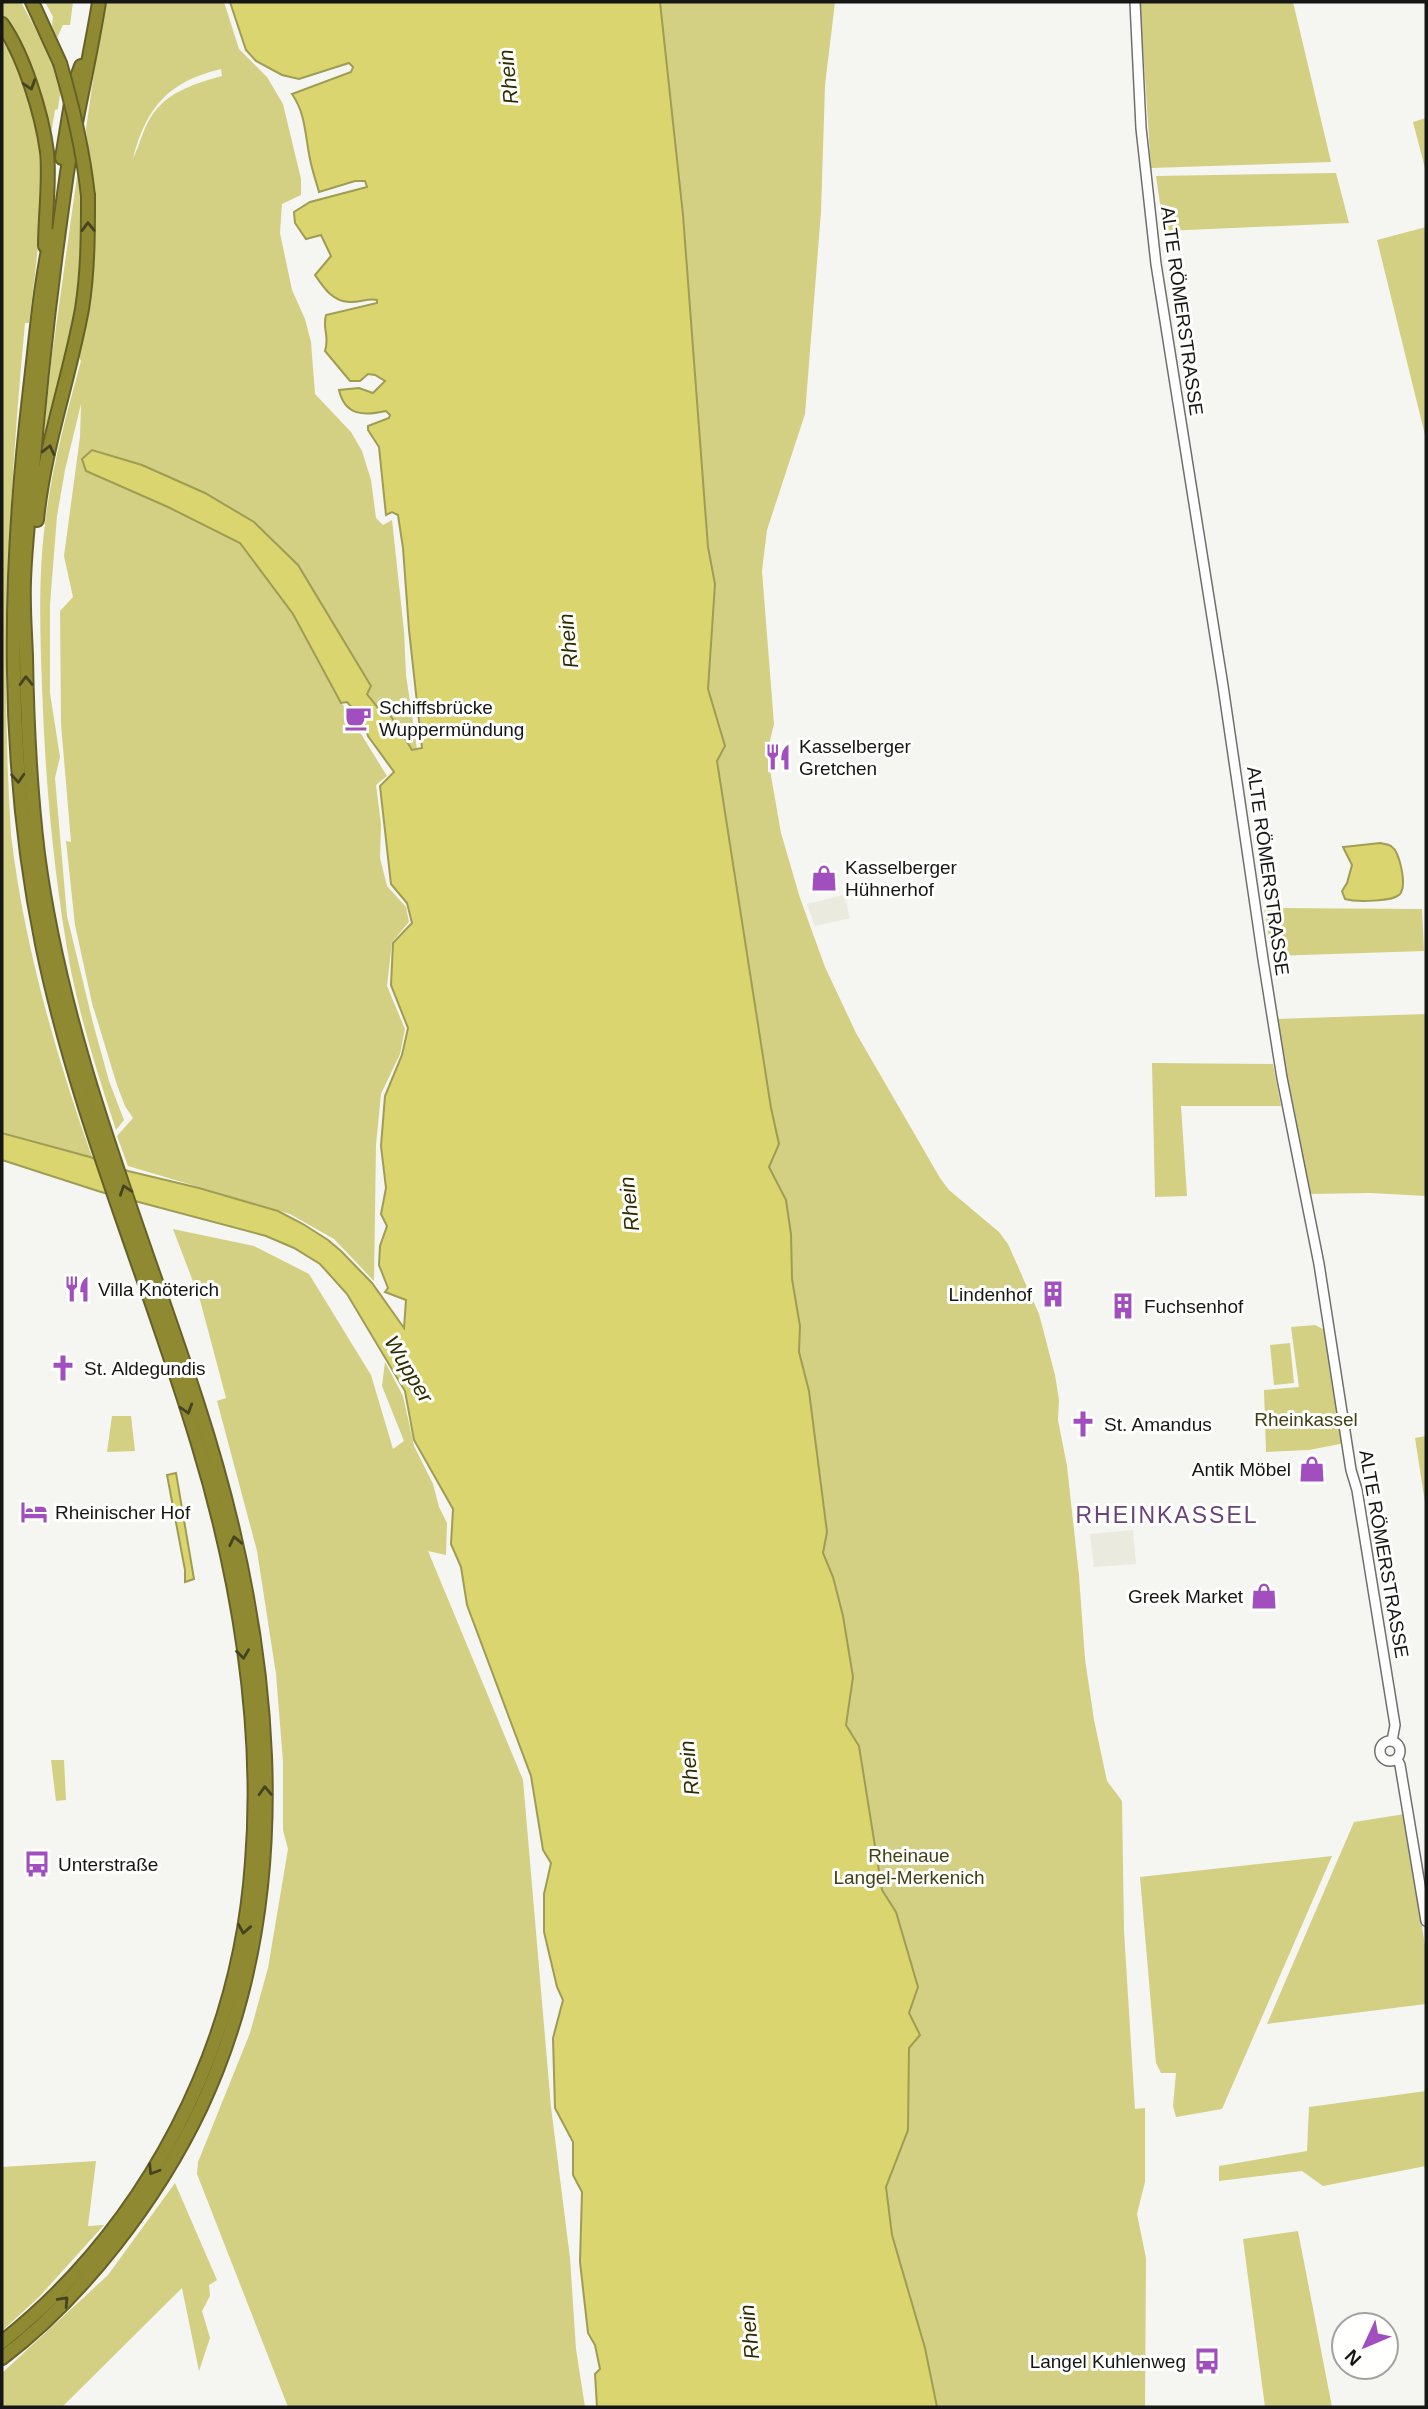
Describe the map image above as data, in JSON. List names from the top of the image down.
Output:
{
  "streets": {
    "street": ["ALTE RÖMERSTRASSE"]
  },
  "districts": ["RHEINKASSEL"],
  "water": ["Rhein", "Wupper"],
  "parks": ["Rheinkassel", "Rheinaue Langel-Merkenich"],
  "places": {
    "cafe": ["Schiffsbrücke Wuppermündung"],
    "restaurant": ["Kasselberger Gretchen", "Villa Knöterich"],
    "shop": ["Kasselberger Hühnerhof", "Antik Möbel", "Greek Market"],
    "building": ["Lindenhof", "Fuchsenhof"],
    "church": ["St. Aldegundis", "St. Amandus"],
    "hotel": ["Rheinischer Hof"],
    "bus stop": ["Unterstraße", "Langel Kuhlenweg"]
  },
  "north": "bottom left"
}
